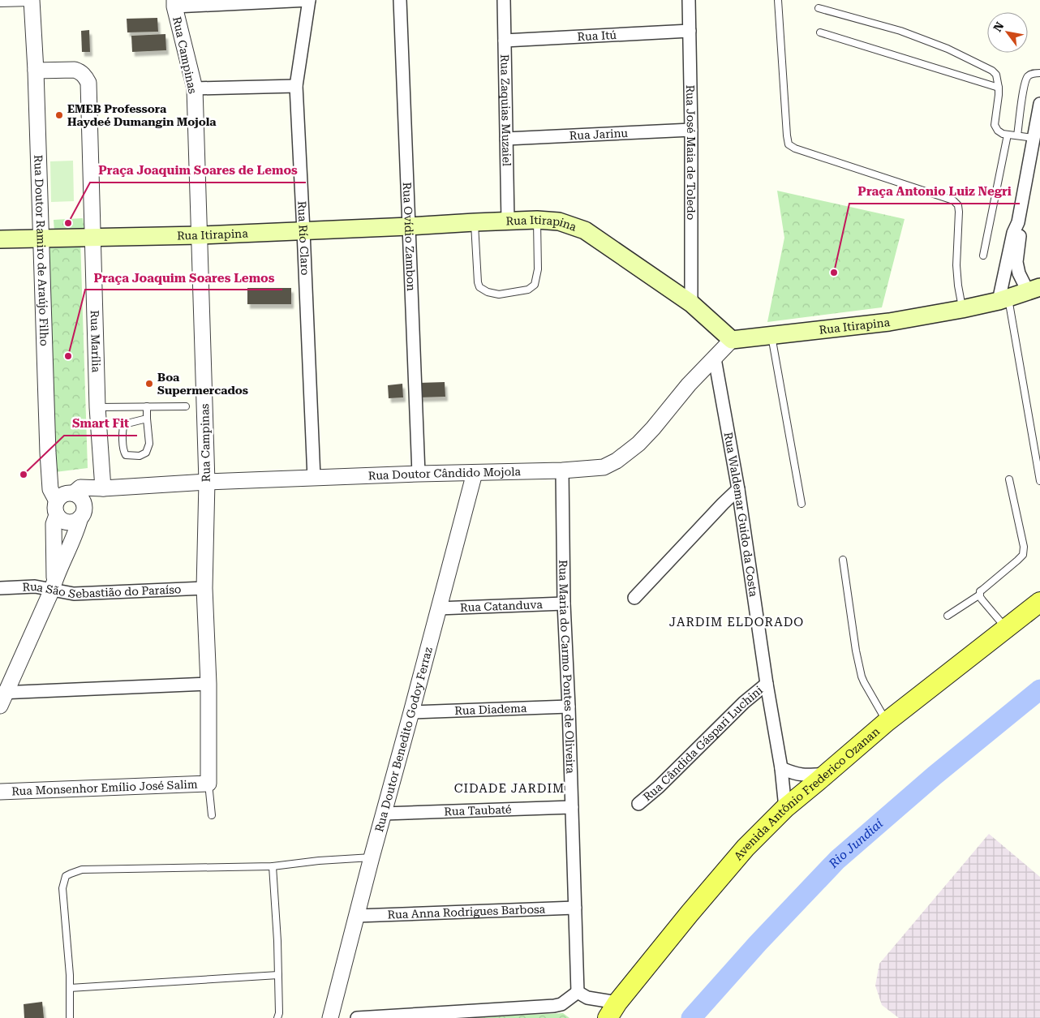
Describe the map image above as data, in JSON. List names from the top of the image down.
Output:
{
  "streets": {
    "main road": ["Rua Itirapina", "Avenida Antônio Frederico Ozanan"],
    "street": [
      "Rua Itú",
      "Rua Campinas",
      "Rua Zaquias Muzaiel",
      "Rua Jarinu",
      "Rua José Maia de Toledo",
      "Rua Ovídio Zambon",
      "Rua Río Claro",
      "Rua Doutor Ramiro de Araújo Filho",
      "Rua Marília",
      "Rua Doutor Cândido Mojola",
      "Rua Waldemar Guido da Costa",
      "Rua São Sebastião do Paraíso",
      "Rua Catanduva",
      "Rua Maria do Carmo Pontes de Oliveira",
      "Rua Diadema",
      "Rua Doutor Benedito Godoy Ferraz",
      "Rua Cândida Gáspari Luchini",
      "Rua Monsenhor Emílio José Salim",
      "Rua Taubaté",
      "Rua Anna Rodrigues Barbosa"
    ]
  },
  "crossings": [
    ["Rua Itú", "Rua Zaquias Muzaiel"],
    ["Rua Itú", "Rua José Maia de Toledo"],
    ["Rua Campinas", "Rua Itirapina"],
    ["Rua Campinas", "Rua Doutor Cândido Mojola"],
    ["Rua Campinas", "Rua São Sebastião do Paraíso"],
    ["Rua Campinas", "Rua Monsenhor Emílio José Salim"],
    ["Rua Zaquias Muzaiel", "Rua Jarinu"],
    ["Rua Zaquias Muzaiel", "Rua Itirapina"],
    ["Rua Jarinu", "Rua José Maia de Toledo"],
    ["Rua José Maia de Toledo", "Rua Itirapina"],
    ["Rua Itirapina", "Rua Ovídio Zambon"],
    ["Rua Itirapina", "Rua Río Claro"],
    ["Rua Itirapina", "Rua Doutor Ramiro de Araújo Filho"],
    ["Rua Itirapina", "Rua Marília"],
    ["Rua Itirapina", "Rua Doutor Cândido Mojola"],
    ["Rua Ovídio Zambon", "Rua Doutor Cândido Mojola"],
    ["Rua Río Claro", "Rua Doutor Cândido Mojola"],
    ["Rua Doutor Ramiro de Araújo Filho", "Rua Marília"],
    ["Rua Doutor Ramiro de Araújo Filho", "Rua Doutor Cândido Mojola"],
    ["Rua Marília", "Rua Doutor Cândido Mojola"],
    ["Rua Doutor Cândido Mojola", "Rua Waldemar Guido da Costa"],
    ["Rua Doutor Cândido Mojola", "Rua Maria do Carmo Pontes de Oliveira"],
    ["Rua Doutor Cândido Mojola", "Rua Doutor Benedito Godoy Ferraz"],
    ["Rua Waldemar Guido da Costa", "Rua Cândida Gáspari Luchini"],
    ["Rua Waldemar Guido da Costa", "Avenida Antônio Frederico Ozanan"],
    ["Rua Catanduva", "Rua Maria do Carmo Pontes de Oliveira"],
    ["Rua Catanduva", "Rua Doutor Benedito Godoy Ferraz"],
    ["Rua Maria do Carmo Pontes de Oliveira", "Rua Diadema"],
    ["Rua Maria do Carmo Pontes de Oliveira", "Rua Taubaté"],
    ["Rua Maria do Carmo Pontes de Oliveira", "Rua Anna Rodrigues Barbosa"],
    ["Rua Diadema", "Rua Doutor Benedito Godoy Ferraz"],
    ["Rua Doutor Benedito Godoy Ferraz", "Rua Taubaté"],
    ["Rua Doutor Benedito Godoy Ferraz", "Rua Anna Rodrigues Barbosa"]
  ],
  "districts": ["JARDIM ELDORADO", "CIDADE JARDIM"],
  "water": ["Rio Jundiaí"],
  "places": [
    "EMEB Professora Haydeé Dumangin Mojola",
    "Praça Joaquim Soares de Lemos",
    "Praça Antonio Luiz Negri",
    "Praça Joaquim Soares Lemos",
    "Boa Supermercados",
    "Smart Fit"
  ],
  "north": "top left"
}
